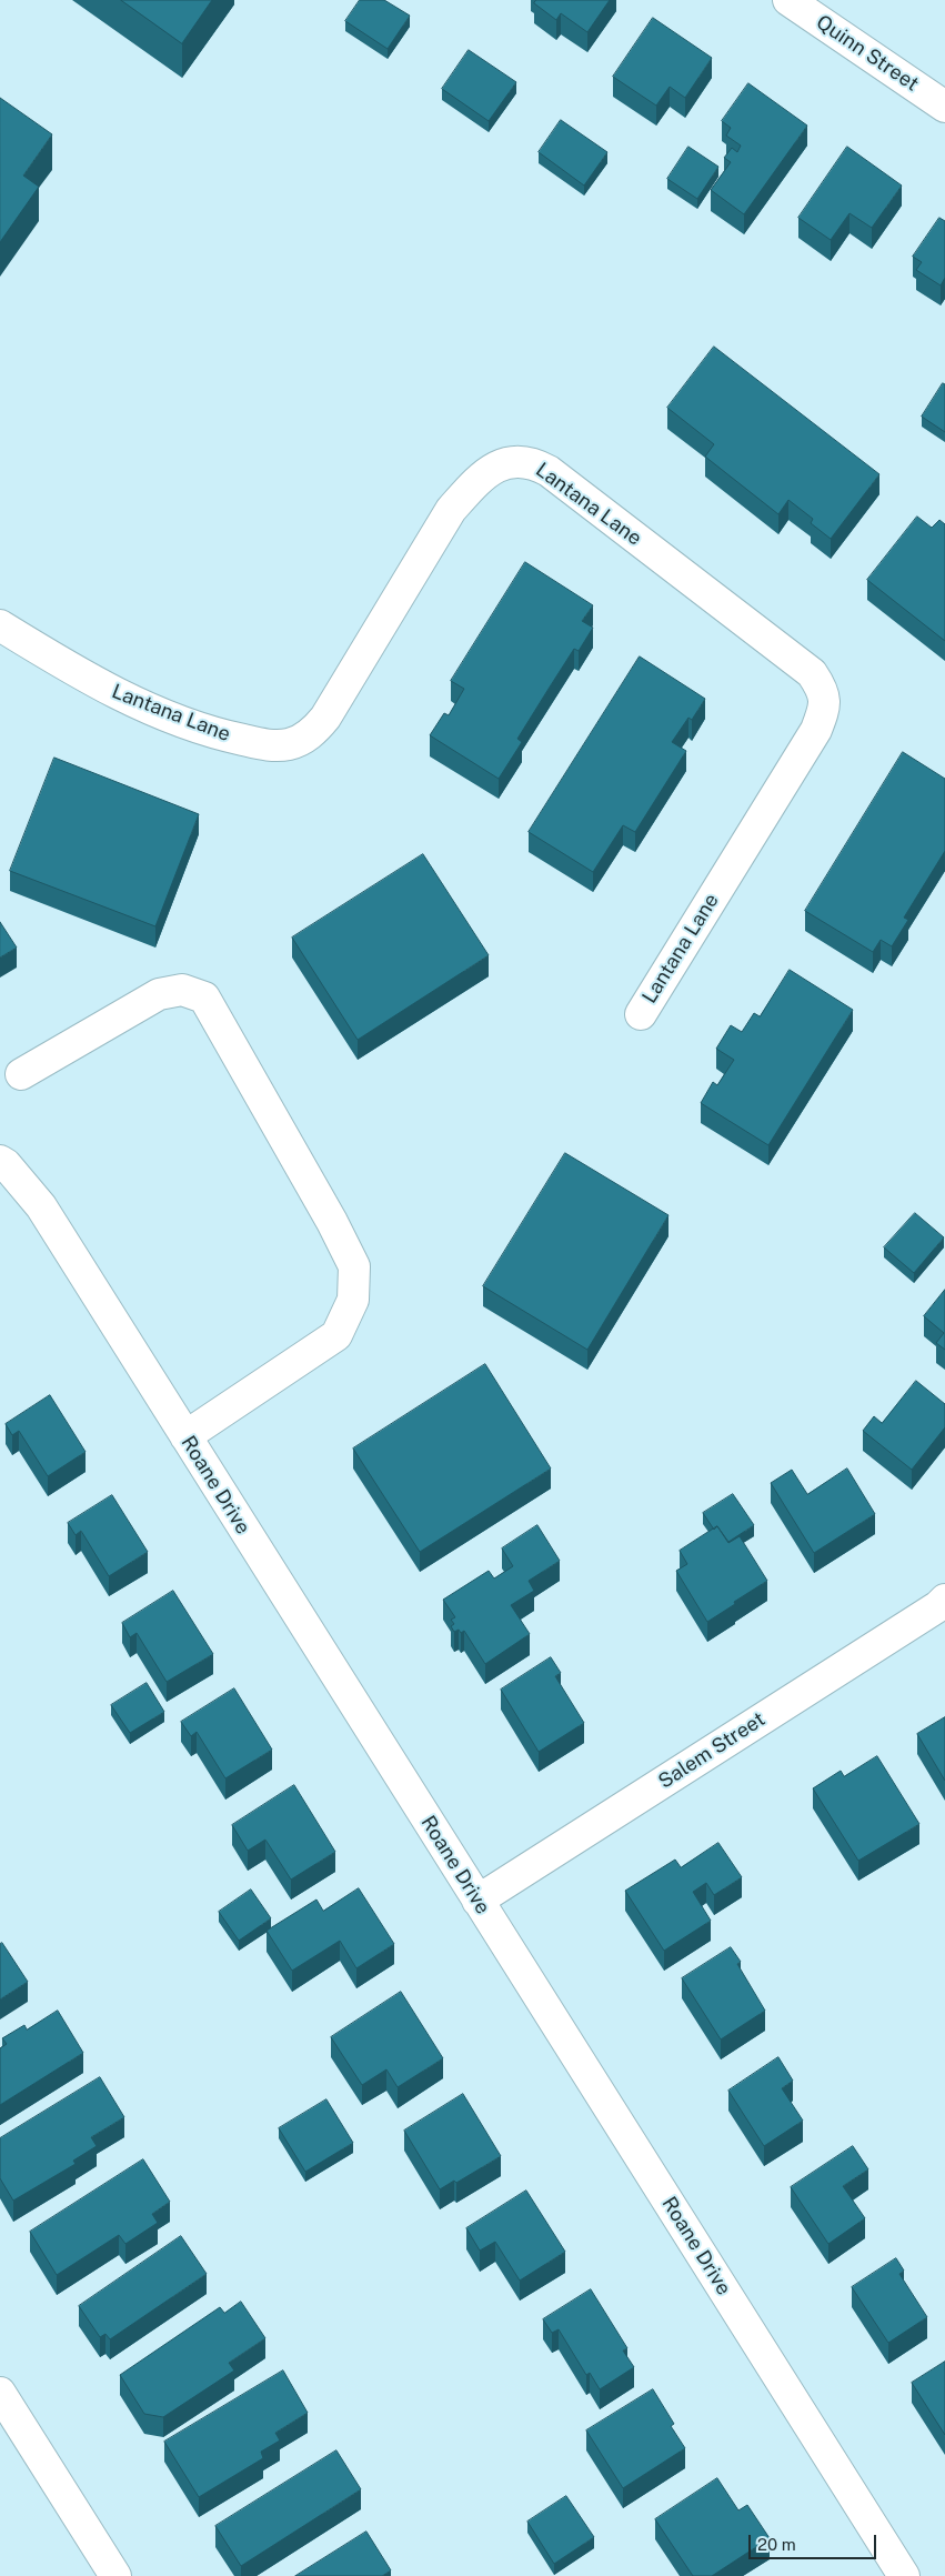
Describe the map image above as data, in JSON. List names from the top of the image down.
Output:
{
  "streets": {
    "street": [
      "Quinn Street",
      "Lantana Lane",
      "Roane Drive",
      "Salem Street"
    ]
  },
  "crossings": [
    ["Roane Drive", "Salem Street"]
  ],
  "scale_bar": "20 m"
}
